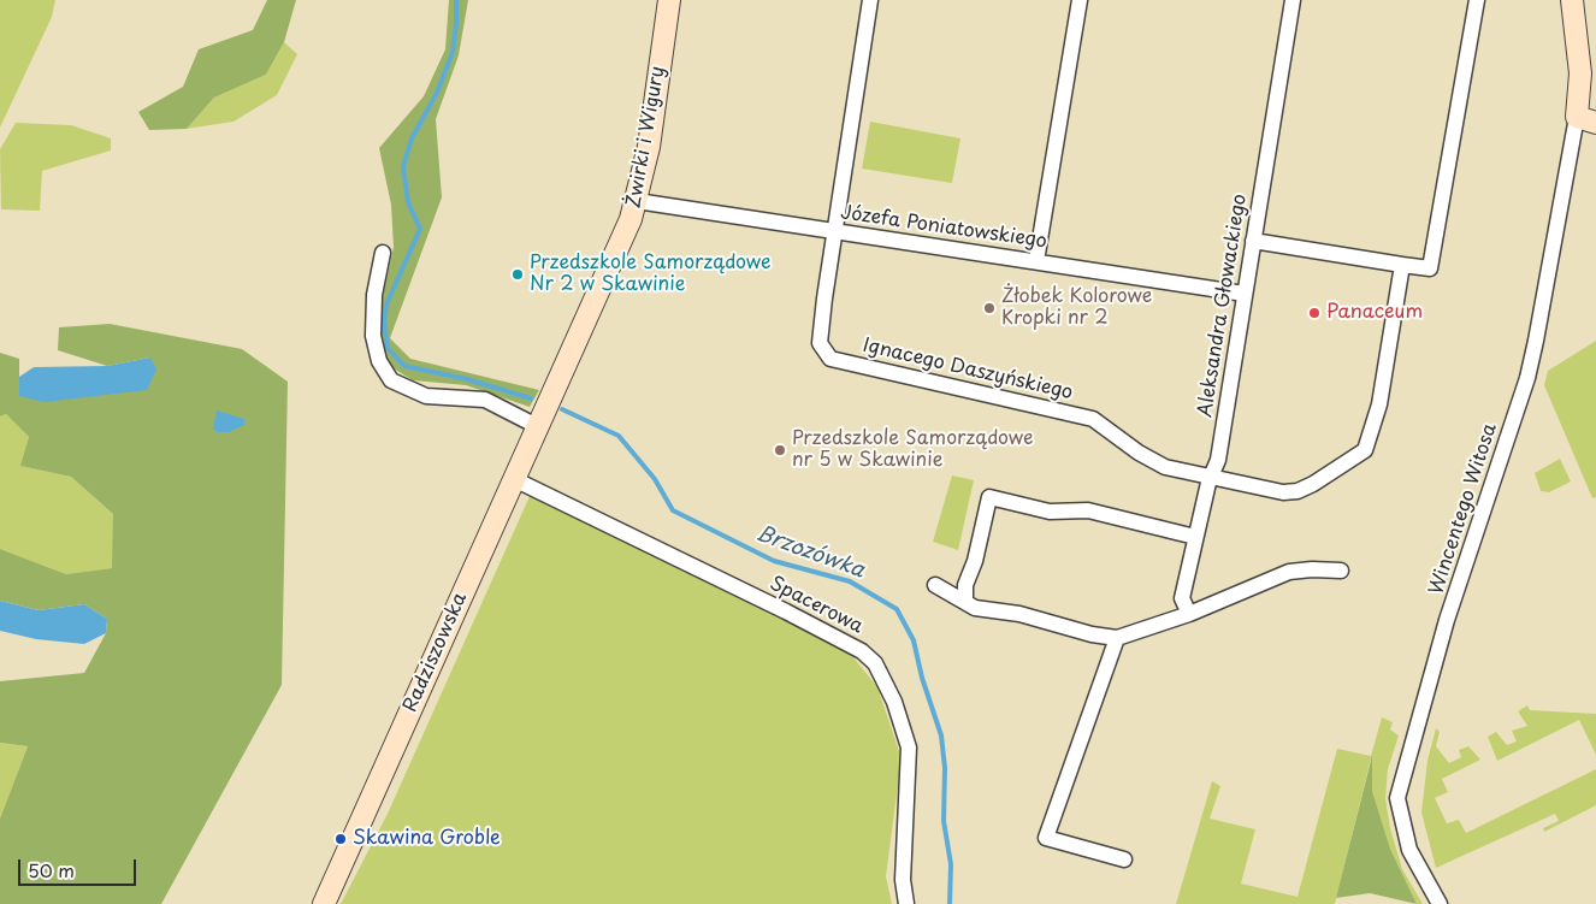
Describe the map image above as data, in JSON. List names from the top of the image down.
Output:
{
  "streets": {
    "street": [
      "Żwirki i Wigury",
      "Józefa Poniatowskiego",
      "Aleksandra Głowackiego",
      "Ignacego Daszyńskiego",
      "Wincentego Witosa",
      "Spacerowa",
      "Radziszowska"
    ]
  },
  "crossings": [
    ["Żwirki i Wigury", "Józefa Poniatowskiego"],
    ["Żwirki i Wigury", "Radziszowska"],
    ["Józefa Poniatowskiego", "Aleksandra Głowackiego"],
    ["Józefa Poniatowskiego", "Ignacego Daszyńskiego"],
    ["Aleksandra Głowackiego", "Ignacego Daszyńskiego"],
    ["Spacerowa", "Radziszowska"]
  ],
  "water": ["Brzozówka"],
  "places": [
    "Przedszkole Samorządowe Nr 2 w Skawinie",
    "Żłobek Kolorowe Kropki nr 2",
    "Panaceum",
    "Przedszkole Samorządowe nr 5 w Skawinie",
    "Skawina Groble"
  ],
  "scale_bar": "50 m"
}
